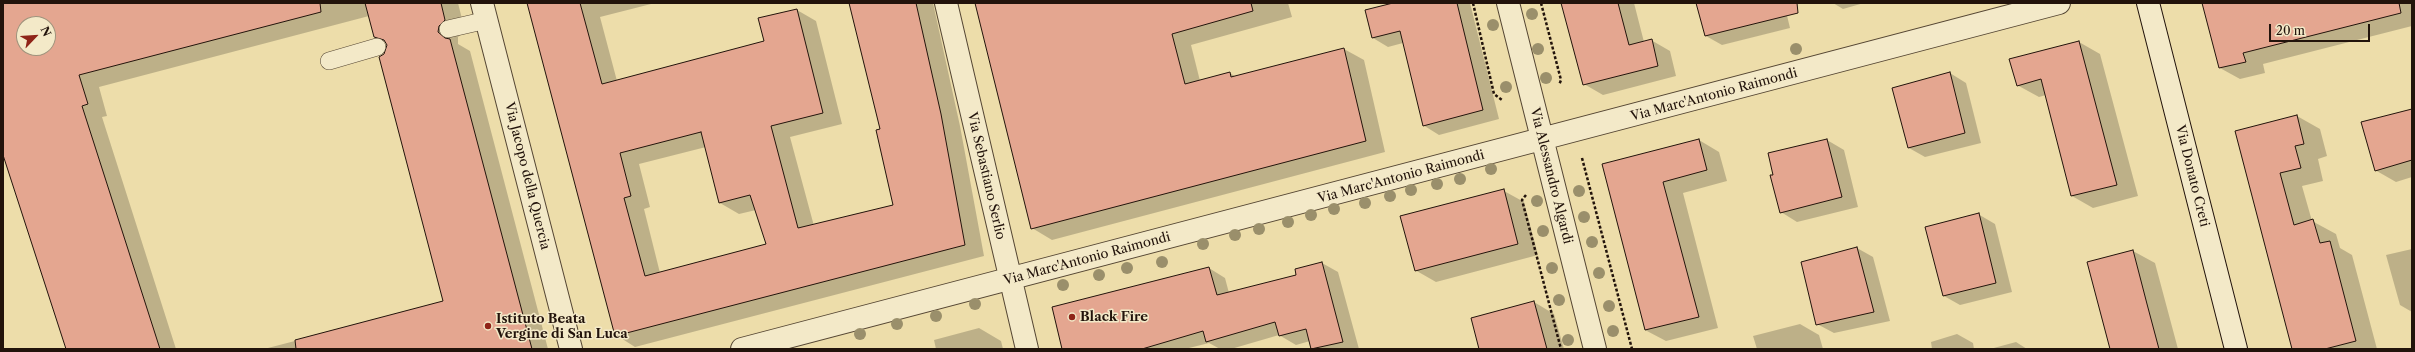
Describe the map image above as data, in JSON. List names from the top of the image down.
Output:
{
  "streets": {
    "street": [
      "Via Marc'Antonio Raimondi",
      "Via Jacopo della Quercia",
      "Via Sebastiano Serlio",
      "Via Alessandro Algardi",
      "Via Donato Creti"
    ]
  },
  "crossings": [
    ["Via Marc'Antonio Raimondi", "Via Sebastiano Serlio"],
    ["Via Marc'Antonio Raimondi", "Via Alessandro Algardi"]
  ],
  "places": ["Black Fire", "Istituto Beata Vergine di San Luca"],
  "scale_bar": "20 m",
  "north": "top right"
}
